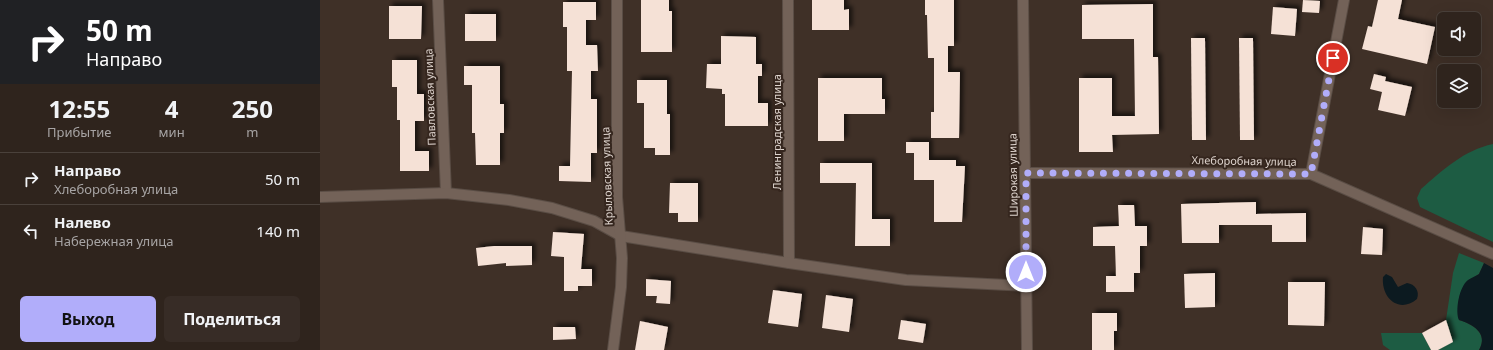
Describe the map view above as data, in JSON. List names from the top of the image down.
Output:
{
  "streets": {
    "street": [
      "Павловская улица",
      "Ленинградская улица",
      "Хлеборобная улица",
      "Широкая улица",
      "Крыловская улица"
    ]
  },
  "crossings": [
    ["Хлеборобная улица", "Широкая улица"]
  ],
  "page": {
    "turn": ["50 m", "Направо"],
    "eta": [
      "12:55",
      "Прибытие",
      "4",
      "мин",
      "250",
      "m"
    ],
    "list": [
      {
        "name": "Направо",
        "note": "Хлеборобная улица",
        "value": "50 m"
      },
      {
        "name": "Налево",
        "note": "Набережная улица",
        "value": "140 m"
      }
    ],
    "buttons": ["Выход", "Поделиться"]
  }
}
